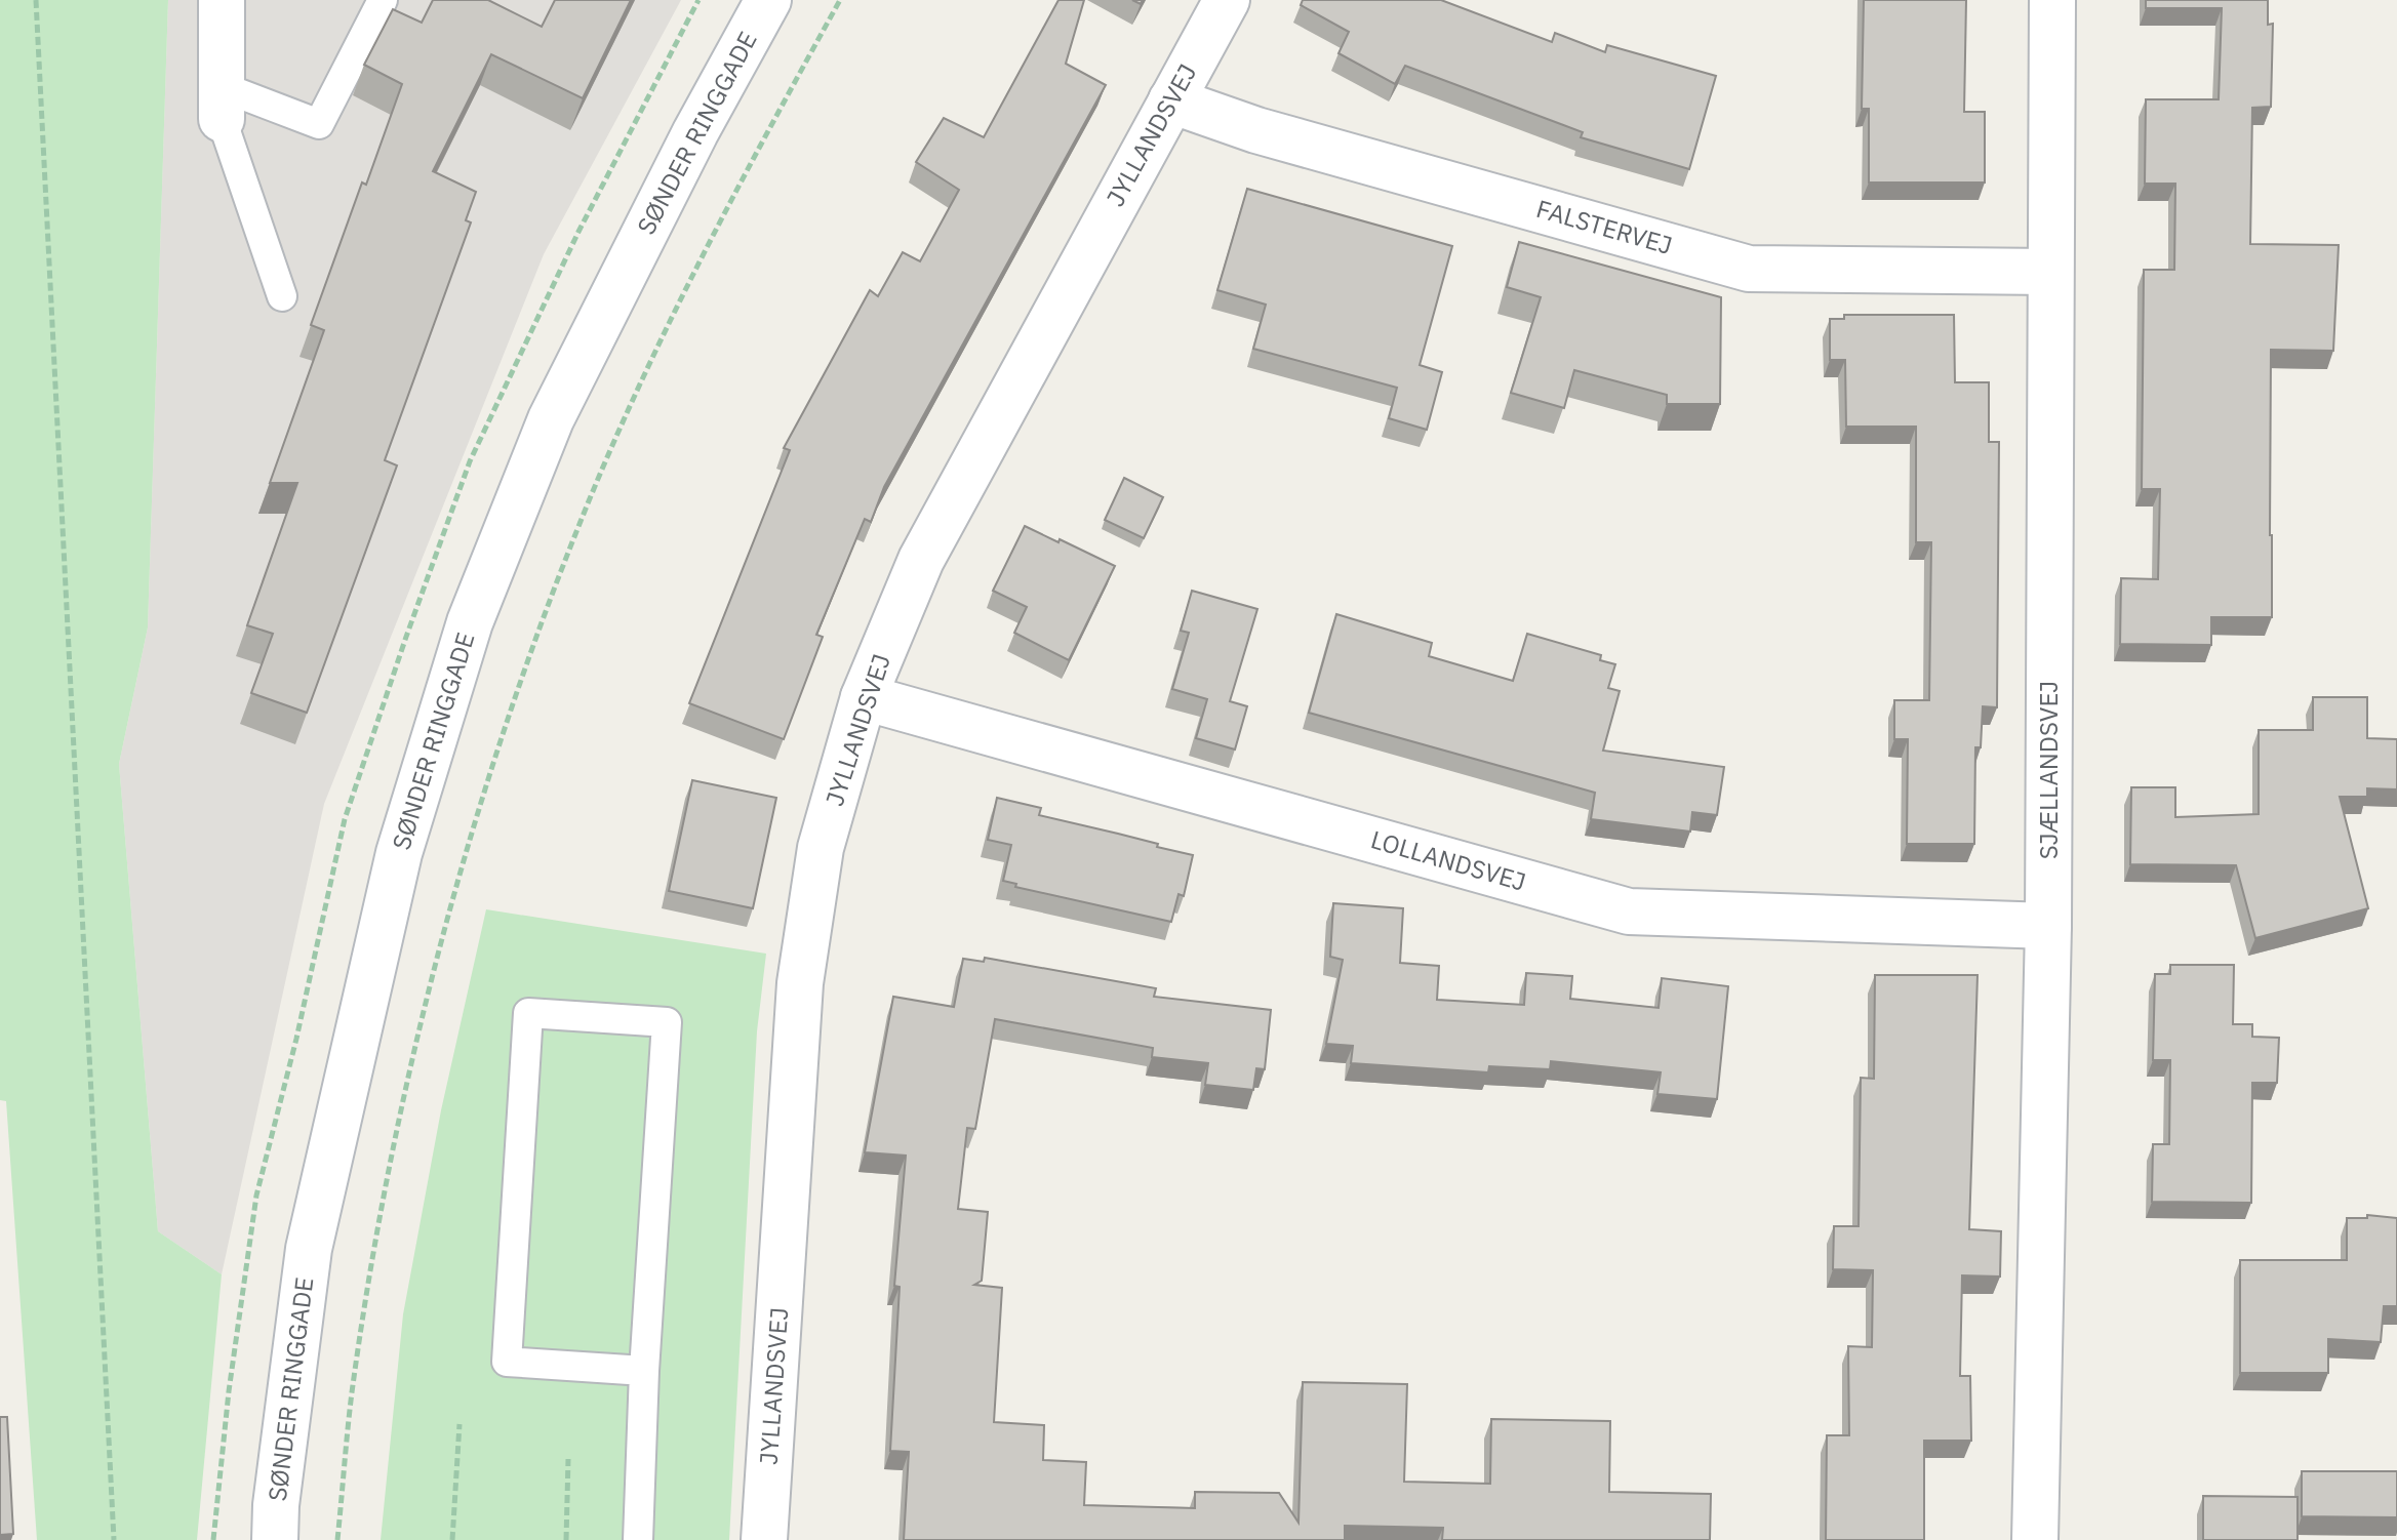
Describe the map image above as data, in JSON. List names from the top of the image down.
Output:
{
  "streets": {
    "street": [
      "SØNDER RINGGADE",
      "JYLLANDSVEJ",
      "FALSTERVEJ",
      "SJÆLLANDSVEJ",
      "LOLLANDSVEJ"
    ]
  },
  "crossings": [
    ["JYLLANDSVEJ", "FALSTERVEJ"],
    ["JYLLANDSVEJ", "LOLLANDSVEJ"],
    ["FALSTERVEJ", "SJÆLLANDSVEJ"],
    ["SJÆLLANDSVEJ", "LOLLANDSVEJ"]
  ]
}
